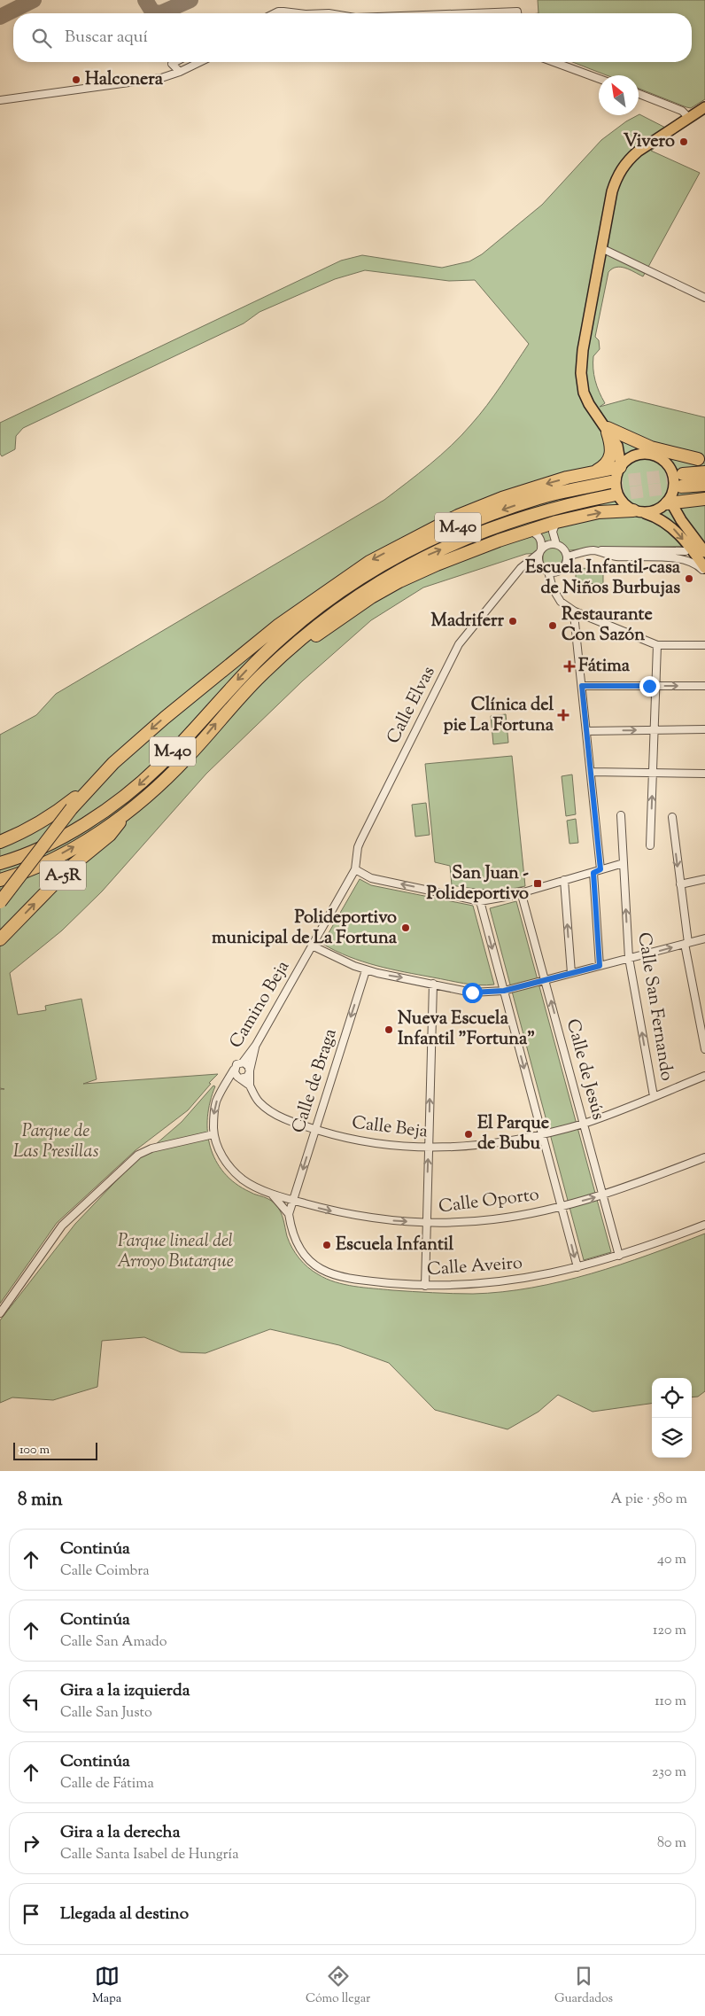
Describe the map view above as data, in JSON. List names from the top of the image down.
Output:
{
  "streets": {
    "highway": ["M-40", "A-5R"],
    "street": [
      "Calle Elvas",
      "Camino Beja",
      "Calle San Fernando",
      "Calle de Jesús",
      "Calle de Braga",
      "Calle Beja",
      "Calle Oporto",
      "Calle Aveiro"
    ]
  },
  "crossings": [
    ["M-40", "A-5R"],
    ["Calle Elvas", "Camino Beja"],
    ["Camino Beja", "Calle Oporto"],
    ["Calle San Fernando", "Calle Beja"],
    ["Calle de Jesús", "Calle Beja"],
    ["Calle de Jesús", "Calle Oporto"],
    ["Calle de Jesús", "Calle Aveiro"],
    ["Calle de Braga", "Calle Beja"],
    ["Calle de Braga", "Calle Oporto"],
    ["Calle de Braga", "Calle Aveiro"],
    ["Calle Oporto", "Calle Aveiro"]
  ],
  "one_way": ["Calle de Braga"],
  "parks": ["Parque de Las Presillas", "Parque lineal del Arroyo Butarque"],
  "places": {
    "other": [
      "Halconera",
      "Vivero",
      "Escuela Infantil-casa de Niños Burbujas",
      "Madriferr",
      "Restaurante Con Sazón",
      "Polideportivo municipal de La Fortuna",
      "Nueva Escuela Infantil \"Fortuna\"",
      "El Parque de Bubu",
      "Escuela Infantil"
    ],
    "health": ["Fátima", "Clínica del pie La Fortuna"],
    "transit": ["San Juan - Polideportivo"]
  },
  "scale_bar": "100 m",
  "north": "top left",
  "page": {
    "search": "Buscar aquí",
    "scale": "100 m",
    "heading": ["8 min", "A pie · 580 m"],
    "list": [
      ["Continúa", "Calle Coimbra", "40 m"],
      ["Continúa", "Calle San Amado", "120 m"],
      ["Gira a la izquierda", "Calle San Justo", "110 m"],
      ["Continúa", "Calle de Fátima", "230 m"],
      ["Gira a la derecha", "Calle Santa Isabel de Hungría", "80 m"],
      "Llegada al destino"
    ],
    "nav": ["Mapa", "Cómo llegar", "Guardados"]
  }
}
